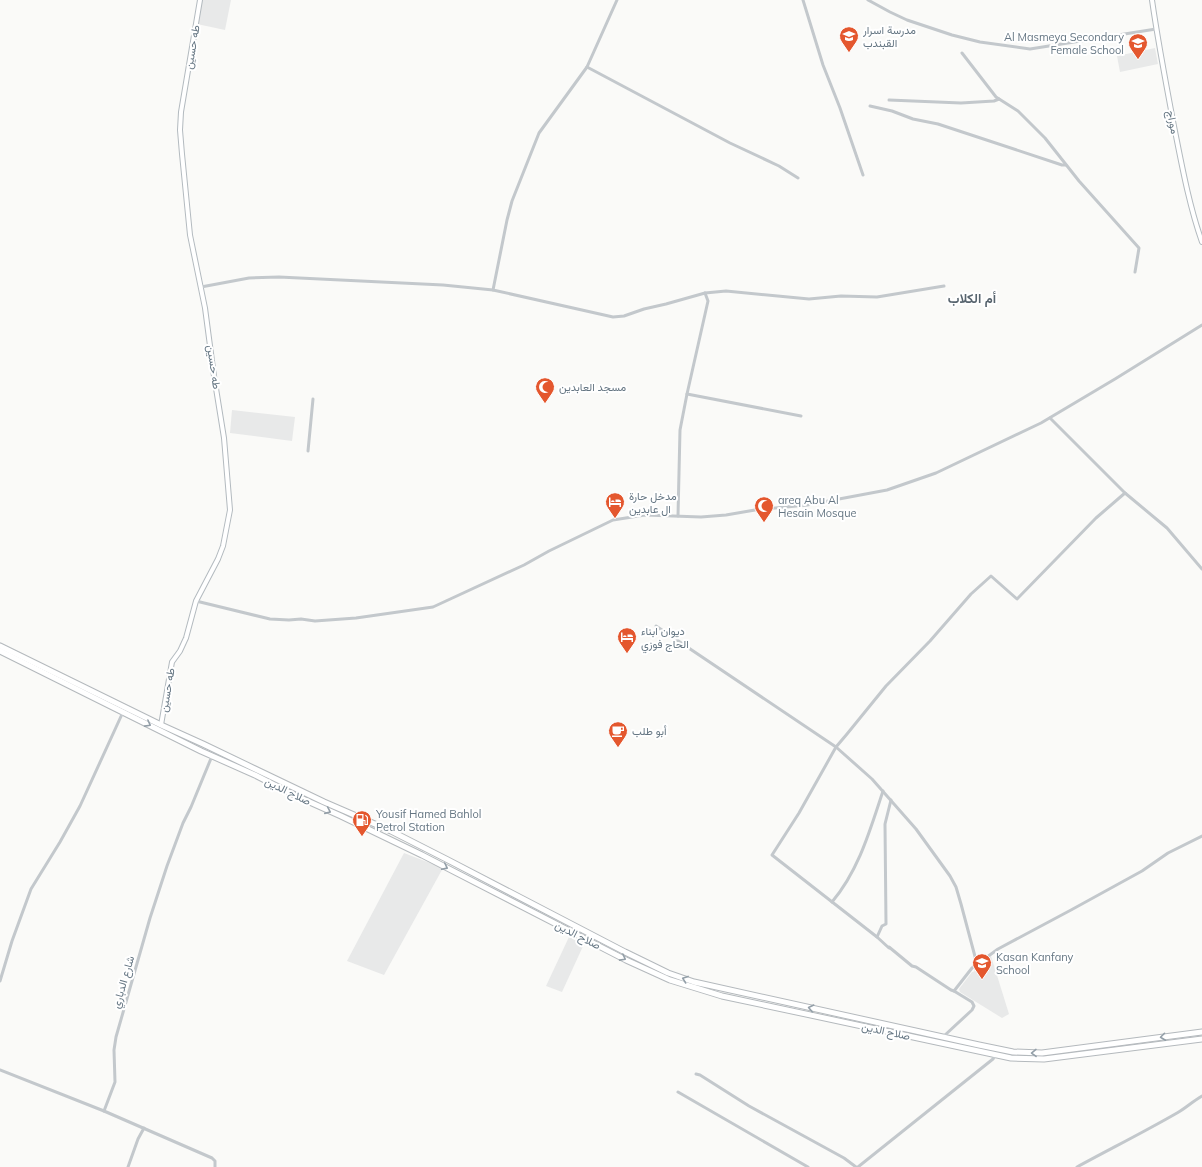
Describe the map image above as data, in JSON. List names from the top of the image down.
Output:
{
  "streets": {
    "highway": ["صلاح الدين"],
    "street": ["طه حسين", "موراج", "شارع الدباري"]
  },
  "crossings": [
    ["طه حسين", "صلاح الدين"],
    ["صلاح الدين", "شارع الدباري"]
  ],
  "districts": ["أم الكلاب"],
  "places": {
    "school or university": ["مدرسة اسرار القبندب", "Al Masmeya Secondary Female School", "Kasan Kanfany School"],
    "mosque": ["مسجد العابدين", "areq Abu Al Hesain Mosque"],
    "hotel": ["مدخل حارة ال عابدين", "ديوان ابناء الحاج فوزي"],
    "cafe": ["أبو طلب"],
    "fuel station": ["Yousif Hamed Bahlol Petrol Station"]
  }
}
